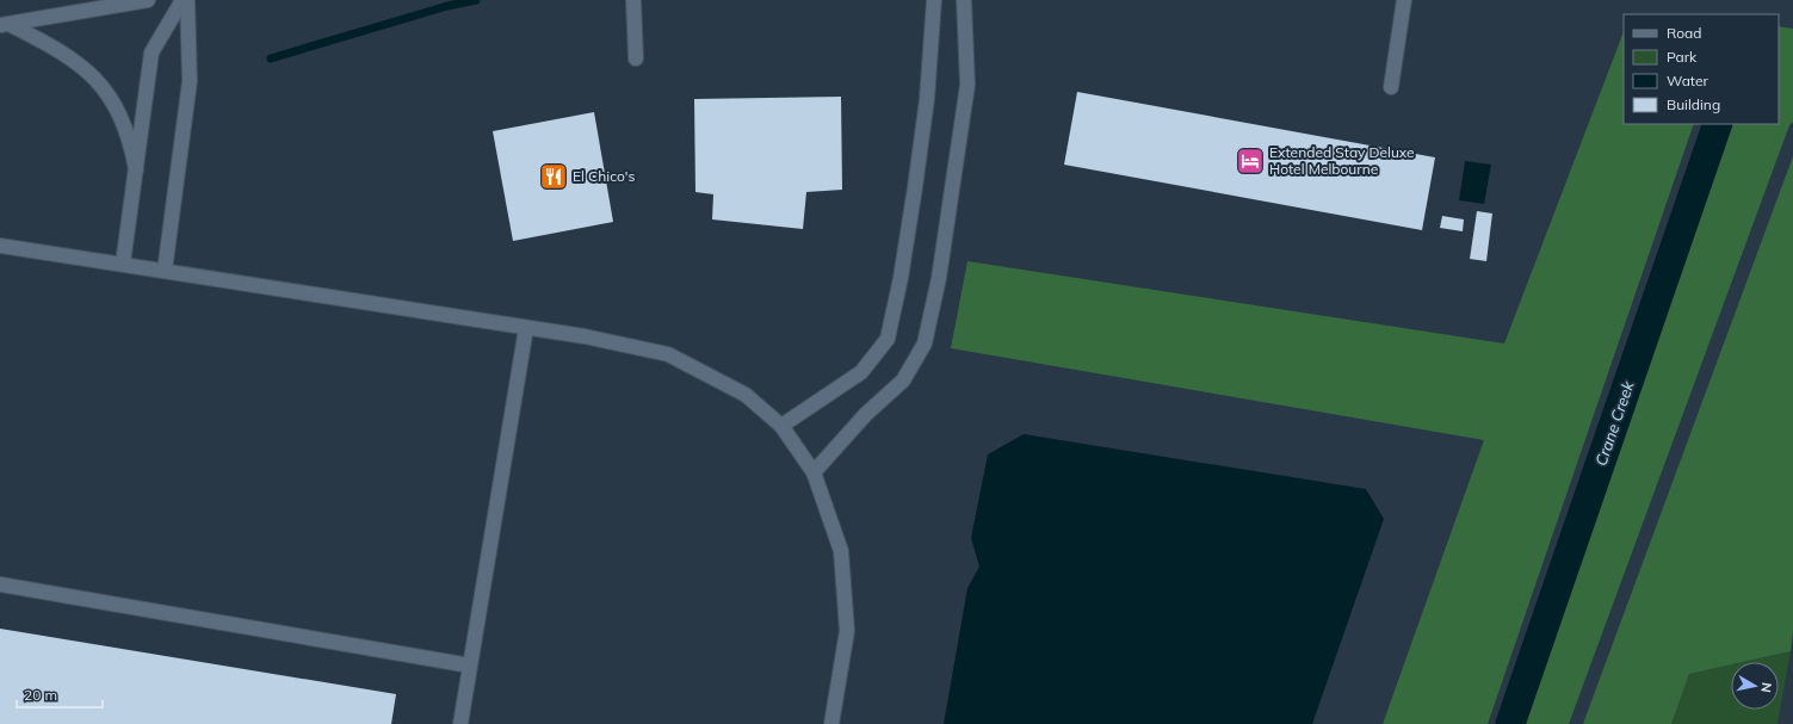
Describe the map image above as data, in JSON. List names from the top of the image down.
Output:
{
  "water": ["Crane Creek"],
  "places": {
    "hotel": ["Extended Stay Deluxe Hotel Melbourne"],
    "restaurant": ["El Chico's"]
  },
  "legend": [
    "Road",
    "Park",
    "Water",
    "Building"
  ],
  "scale_bar": "20 m",
  "north": "right"
}
